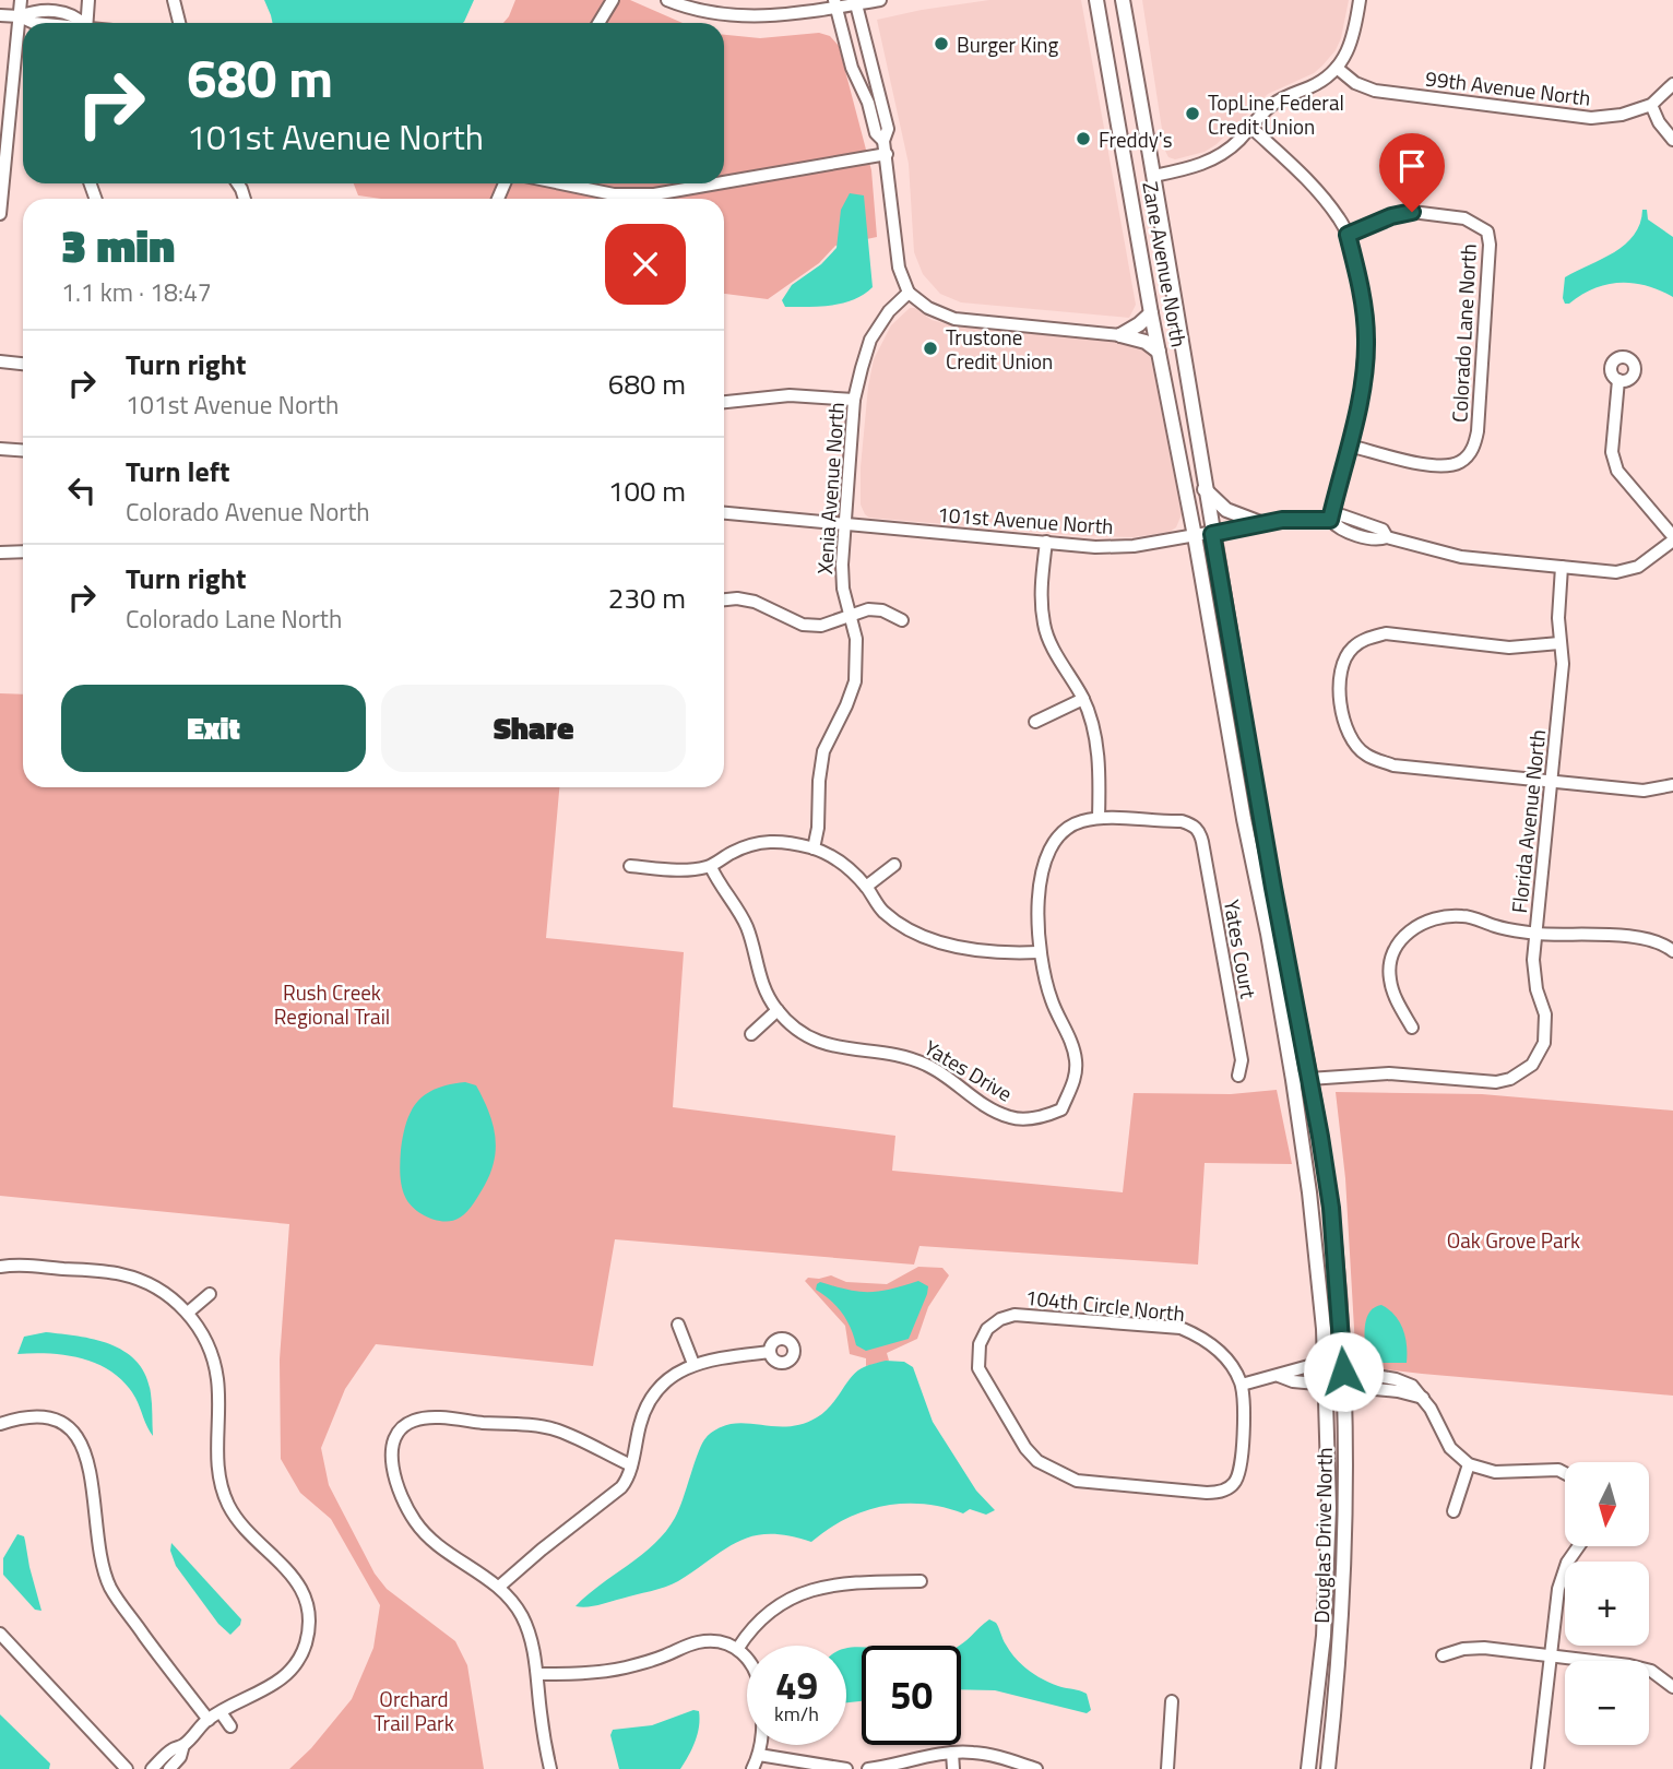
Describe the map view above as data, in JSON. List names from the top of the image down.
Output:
{
  "streets": {
    "main road": ["Zane Avenue North", "Douglas Drive North"],
    "street": [
      "99th Avenue North",
      "Colorado Lane North",
      "Xenia Avenue North",
      "101st Avenue North",
      "Florida Avenue North",
      "Yates Court",
      "Yates Drive",
      "104th Circle North"
    ]
  },
  "crossings": [
    ["Zane Avenue North", "101st Avenue North"],
    ["Zane Avenue North", "Douglas Drive North"],
    ["Xenia Avenue North", "101st Avenue North"],
    ["101st Avenue North", "Florida Avenue North"],
    ["101st Avenue North", "Douglas Drive North"],
    ["Florida Avenue North", "Douglas Drive North"],
    ["Yates Court", "Yates Drive"]
  ],
  "parks": ["Rush Creek Regional Trail", "Oak Grove Park", "Orchard Trail Park"],
  "places": [
    "Burger King",
    "TopLine Federal Credit Union",
    "Freddy's",
    "Trustone Credit Union"
  ],
  "north": "bottom",
  "page": {
    "turn": ["680 m", "101st Avenue North"],
    "heading": ["3 min", "1.1 km · 18:47"],
    "list": [
      {
        "name": "Turn right",
        "note": "101st Avenue North",
        "value": "680 m"
      },
      {
        "name": "Turn left",
        "note": "Colorado Avenue North",
        "value": "100 m"
      },
      {
        "name": "Turn right",
        "note": "Colorado Lane North",
        "value": "230 m"
      }
    ],
    "buttons": ["Exit", "Share"],
    "map_buttons": ["+", "−"],
    "speed": "49 km/h",
    "limit": "50"
  }
}
